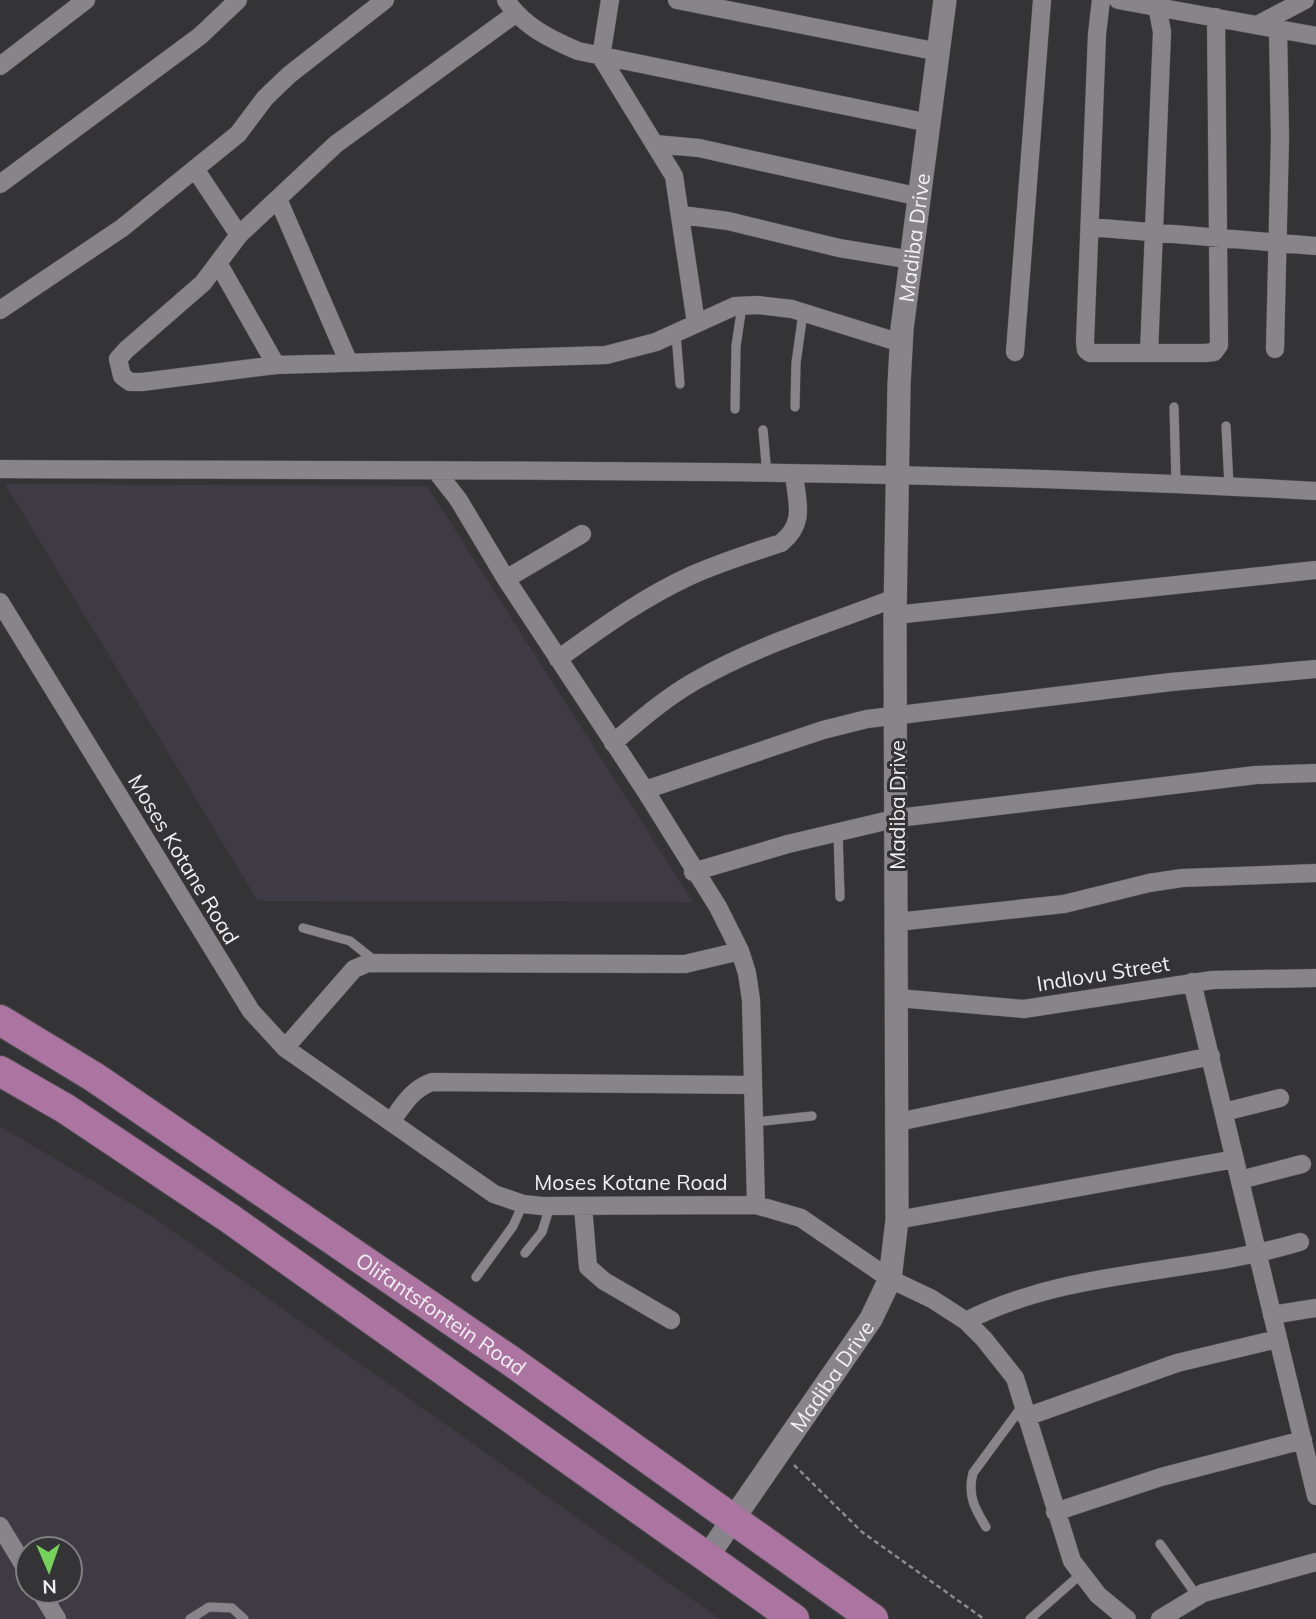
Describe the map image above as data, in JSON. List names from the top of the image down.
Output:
{
  "streets": {
    "main road": ["Olifantsfontein Road"],
    "street": ["Madiba Drive", "Moses Kotane Road", "Indlovu Street"]
  },
  "crossings": [
    ["Madiba Drive", "Moses Kotane Road"],
    ["Madiba Drive", "Indlovu Street"],
    ["Madiba Drive", "Olifantsfontein Road"]
  ],
  "north": "bottom"
}
